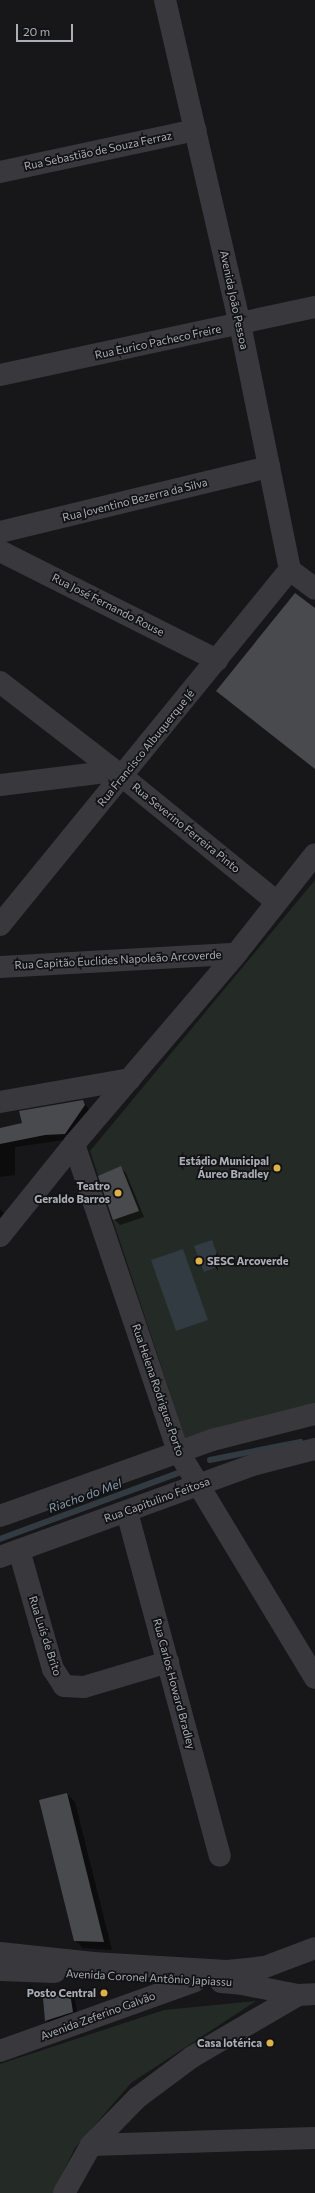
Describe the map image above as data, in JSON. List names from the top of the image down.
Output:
{
  "streets": {
    "street": [
      "Rua Sebastião de Souza Ferraz",
      "Avenida João Pessoa",
      "Rua Eurico Pacheco Freire",
      "Rua Joventino Bezerra da Silva",
      "Rua José Fernando Rouse",
      "Rua Francisco Albuquerque Jé",
      "Rua Severino Ferreira Pinto",
      "Rua Capitão Euclides Napoleão Arcoverde",
      "Rua Helena Rodrigues Porto",
      "Rua Capitulino Feitosa",
      "Rua Luís de Brito",
      "Rua Carlos Howard Bradley",
      "Avenida Coronel Antônio Japiassu",
      "Avenida Zeferino Galvão"
    ]
  },
  "crossings": [
    ["Rua Sebastião de Souza Ferraz", "Avenida João Pessoa"],
    ["Avenida João Pessoa", "Rua Eurico Pacheco Freire"],
    ["Avenida João Pessoa", "Rua Joventino Bezerra da Silva"],
    ["Avenida João Pessoa", "Rua Francisco Albuquerque Jé"],
    ["Rua José Fernando Rouse", "Rua Francisco Albuquerque Jé"],
    ["Rua Francisco Albuquerque Jé", "Rua Severino Ferreira Pinto"],
    ["Rua Helena Rodrigues Porto", "Rua Capitulino Feitosa"],
    ["Rua Capitulino Feitosa", "Rua Luís de Brito"],
    ["Rua Capitulino Feitosa", "Rua Carlos Howard Bradley"],
    ["Rua Luís de Brito", "Rua Carlos Howard Bradley"],
    ["Avenida Coronel Antônio Japiassu", "Avenida Zeferino Galvão"]
  ],
  "water": ["Riacho do Mel"],
  "places": [
    "Estádio Municipal Áureo Bradley",
    "Teatro Geraldo Barros",
    "SESC Arcoverde",
    "Posto Central",
    "Casa lotérica"
  ],
  "scale_bar": "20 m"
}
